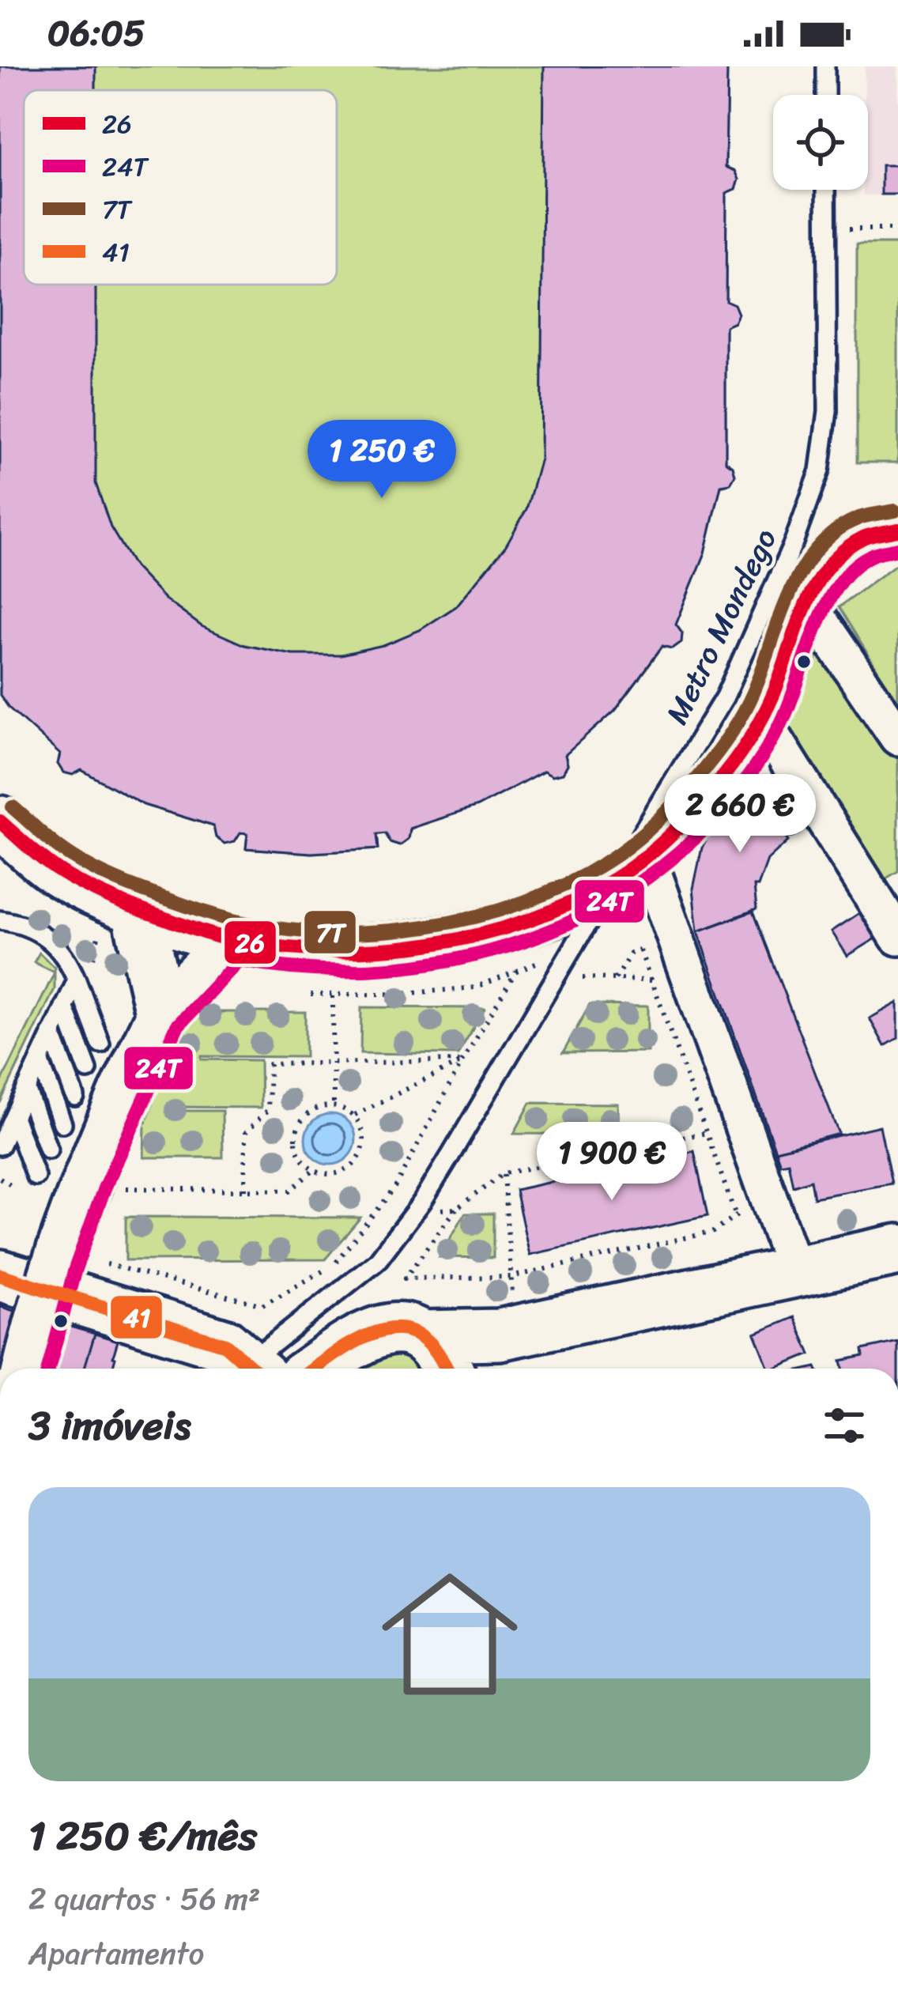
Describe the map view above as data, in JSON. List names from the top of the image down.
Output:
{
  "streets": {
    "lane": ["Metro Mondego"]
  },
  "lines": [
    "transit line 7T",
    "transit line 26",
    "transit line 24T",
    "transit line 41"
  ],
  "legend": [
    "26",
    "24T",
    "7T",
    "41"
  ],
  "page": {
    "status": "06:05",
    "price": ["1 250 €", "2 660 €", "1 900 €"],
    "heading": "3 imóveis",
    "list": [
      {
        "name": "1 250 €/mês",
        "note": "2 quartos · 56 m² · Apartamento"
      }
    ]
  }
}
